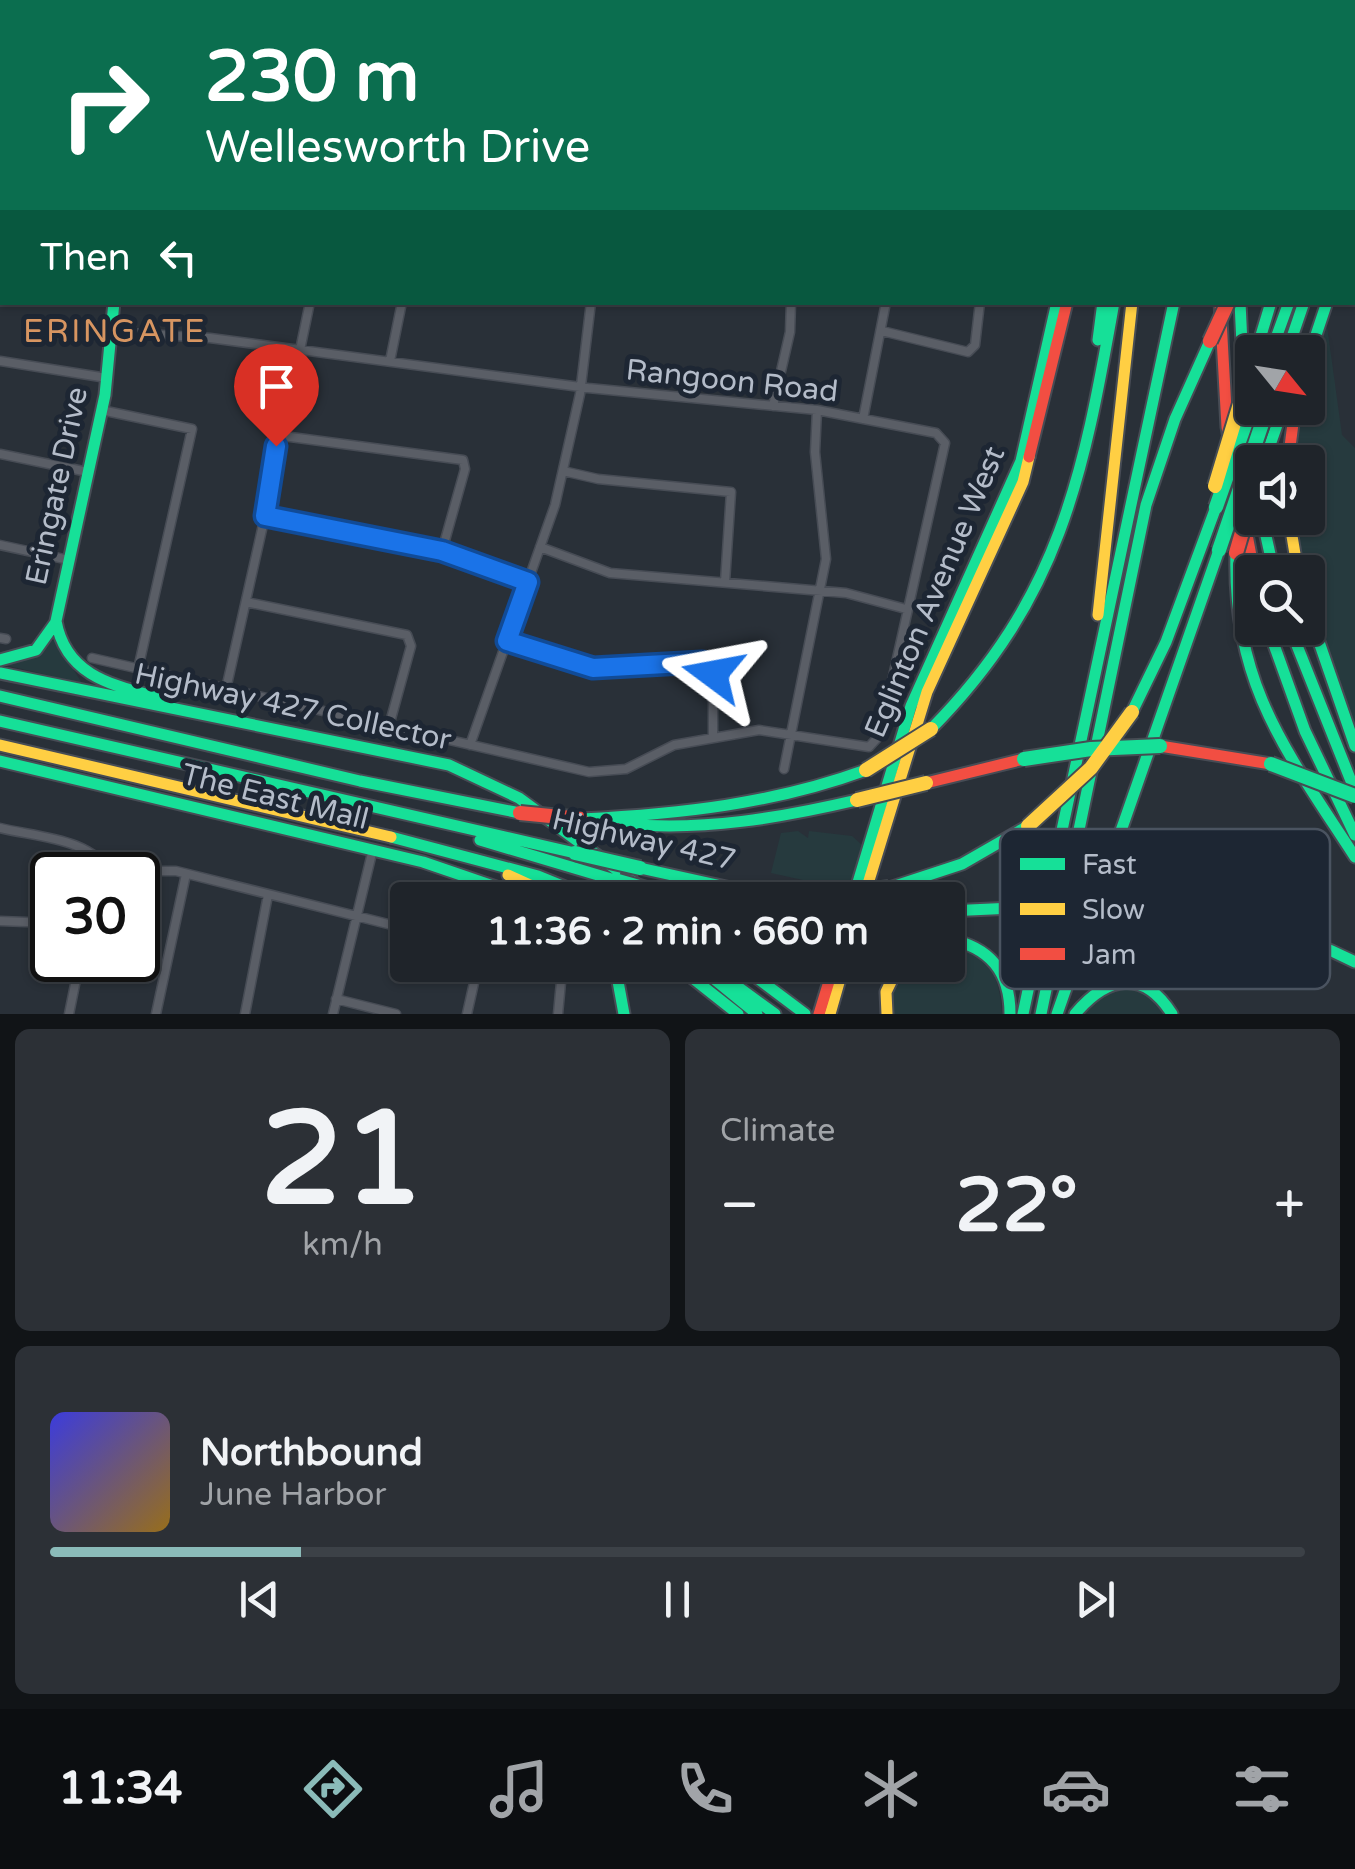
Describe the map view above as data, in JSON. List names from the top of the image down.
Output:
{
  "streets": {
    "main road": [
      "Eringate Drive",
      "Eglinton Avenue West",
      "Highway 427 Collector",
      "The East Mall",
      "Highway 427"
    ],
    "street": ["Rangoon Road"]
  },
  "crossings": [
    ["Rangoon Road", "Eringate Drive"]
  ],
  "districts": ["ERINGATE"],
  "legend": ["Fast", "Slow", "Jam"],
  "north": "bottom right",
  "page": {
    "turn": ["230 m", "Wellesworth Drive"],
    "then": "Then",
    "limit": "30",
    "trip": "11:36 · 2 min · 660 m",
    "tile": [
      ["21", "km/h"],
      "Climate"
    ],
    "heat": ["−", "22°", "+"],
    "song": ["Northbound", "June Harbor"],
    "tabs": "11:34"
  }
}
